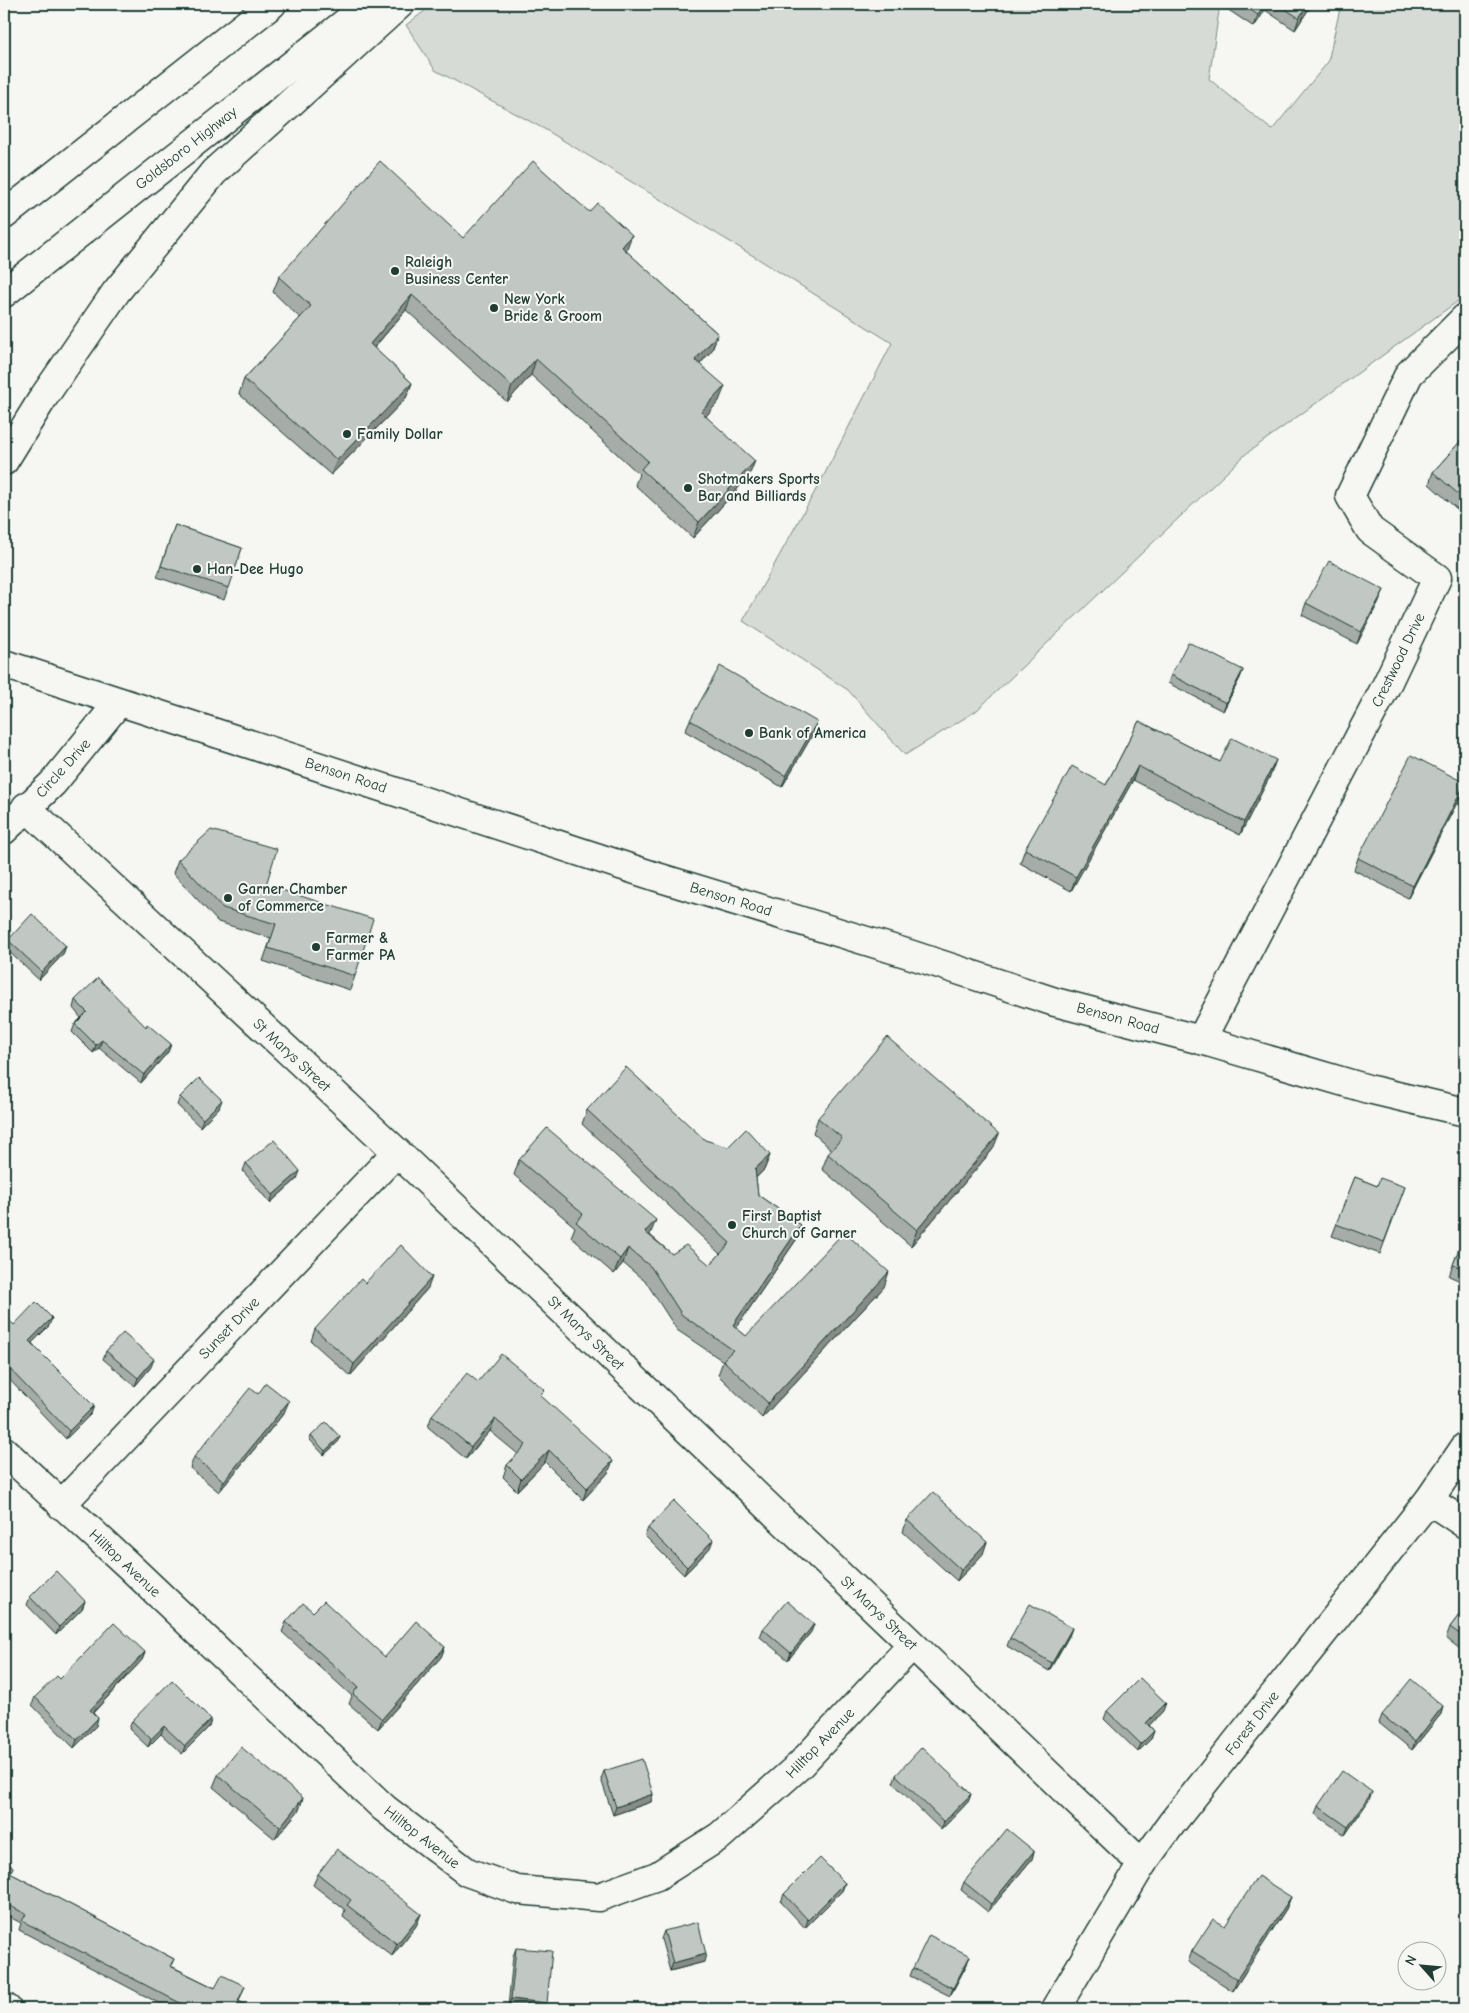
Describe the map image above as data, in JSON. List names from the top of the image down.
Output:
{
  "streets": {
    "street": [
      "Goldsboro Highway",
      "Crestwood Drive",
      "Circle Drive",
      "Benson Road",
      "St Marys Street",
      "Sunset Drive",
      "Hilltop Avenue",
      "Forest Drive"
    ]
  },
  "crossings": [
    ["Crestwood Drive", "Benson Road"],
    ["Circle Drive", "Benson Road"],
    ["Circle Drive", "St Marys Street"],
    ["St Marys Street", "Sunset Drive"],
    ["St Marys Street", "Hilltop Avenue"],
    ["St Marys Street", "Forest Drive"],
    ["Sunset Drive", "Hilltop Avenue"]
  ],
  "places": [
    "Raleigh Business Center",
    "New York Bride & Groom",
    "Family Dollar",
    "Shotmakers Sports Bar and Billiards",
    "Han-Dee Hugo",
    "Bank of America",
    "Garner Chamber of Commerce",
    "Farmer & Farmer PA",
    "First Baptist Church of Garner"
  ],
  "north": "top left"
}
